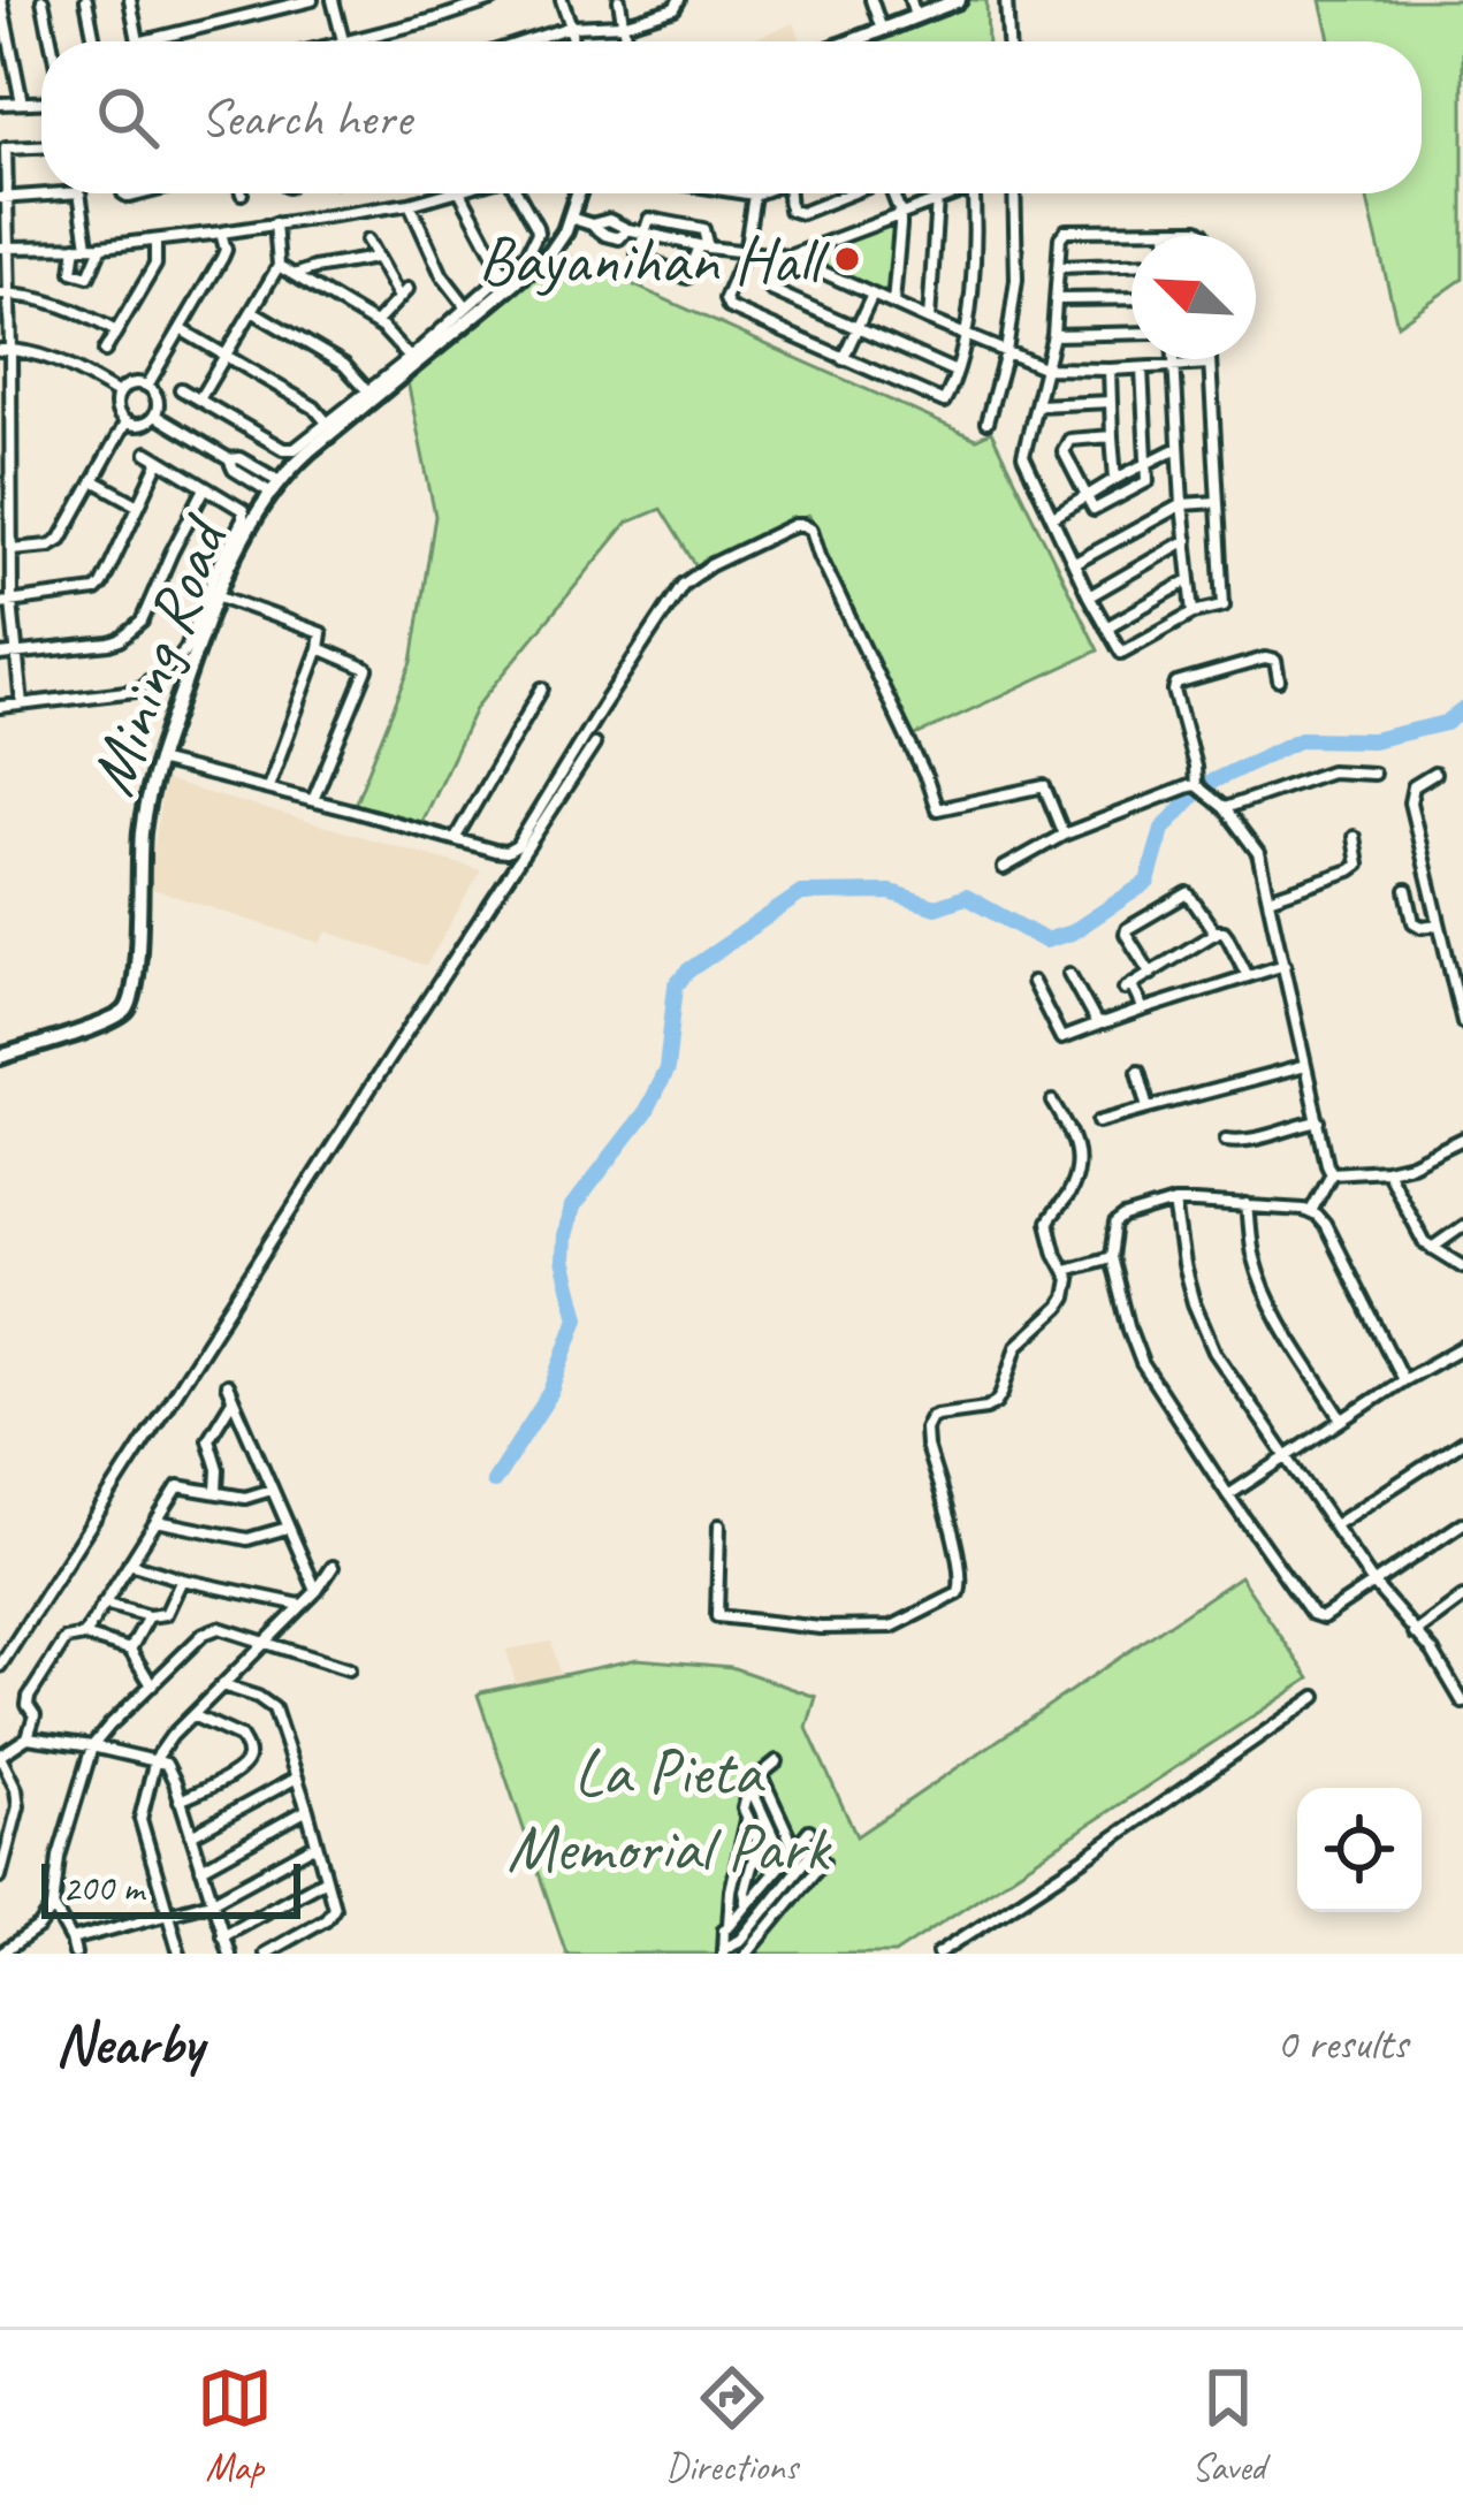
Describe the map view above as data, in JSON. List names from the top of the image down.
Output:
{
  "streets": {
    "street": ["Mining Road"]
  },
  "parks": ["La Pieta Memorial Park"],
  "places": ["Bayanihan Hall"],
  "scale_bar": "200 m",
  "north": "top left",
  "page": {
    "search": "Search here",
    "scale": "200 m",
    "heading": ["Nearby", "0 results"],
    "nav": ["Map", "Directions", "Saved"]
  }
}
